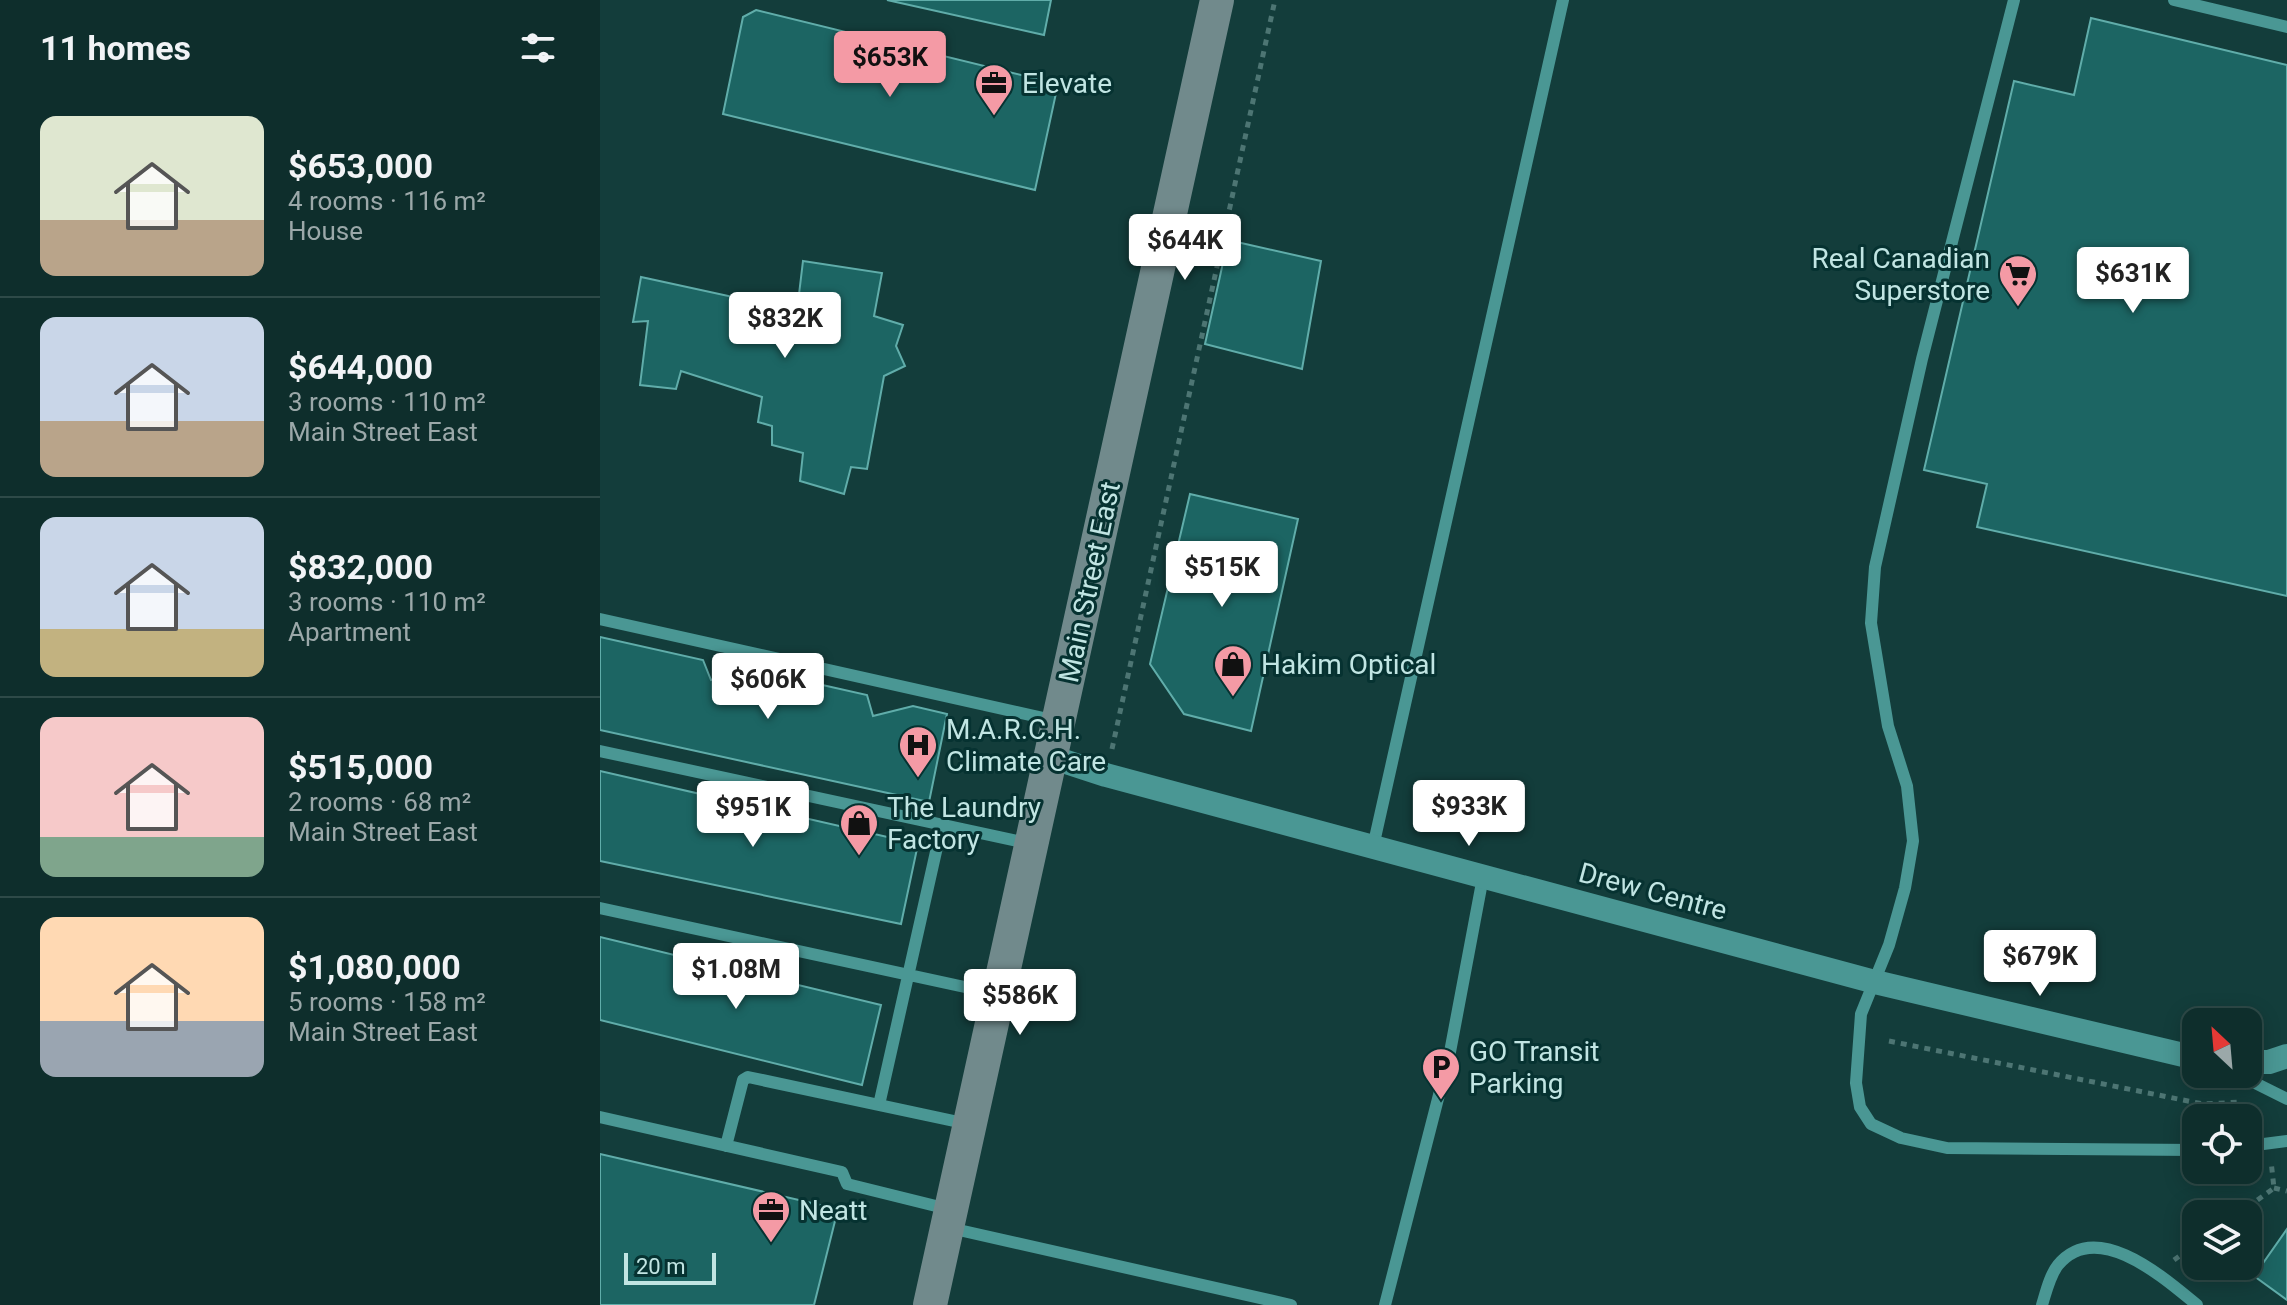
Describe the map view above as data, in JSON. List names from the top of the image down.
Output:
{
  "streets": {
    "main road": ["Main Street East"],
    "street": ["Drew Centre"]
  },
  "crossings": [
    ["Main Street East", "Drew Centre"]
  ],
  "places": {
    "office": ["Elevate", "Neatt"],
    "supermarket": ["Real Canadian Superstore"],
    "shop": ["Hakim Optical", "The Laundry Factory"],
    "hospital": ["M.A.R.C.H. Climate Care"],
    "parking": ["GO Transit Parking"]
  },
  "scale_bar": "20 m",
  "north": "top left",
  "page": {
    "heading": "11 homes",
    "price": [
      "$653K",
      "$644K",
      "$631K",
      "$832K",
      "$515K",
      "$606K",
      "$933K",
      "$951K",
      "$679K",
      "$1.08M",
      "$586K"
    ],
    "list": [
      {
        "name": "$653,000",
        "note": "4 rooms · 116 m² · House"
      },
      {
        "name": "$644,000",
        "note": "3 rooms · 110 m² · Main Street East"
      },
      {
        "name": "$832,000",
        "note": "3 rooms · 110 m² · Apartment"
      },
      {
        "name": "$515,000",
        "note": "2 rooms · 68 m² · Main Street East"
      },
      {
        "name": "$1,080,000",
        "note": "5 rooms · 158 m² · Main Street East"
      }
    ],
    "scale": "20 m"
  }
}
